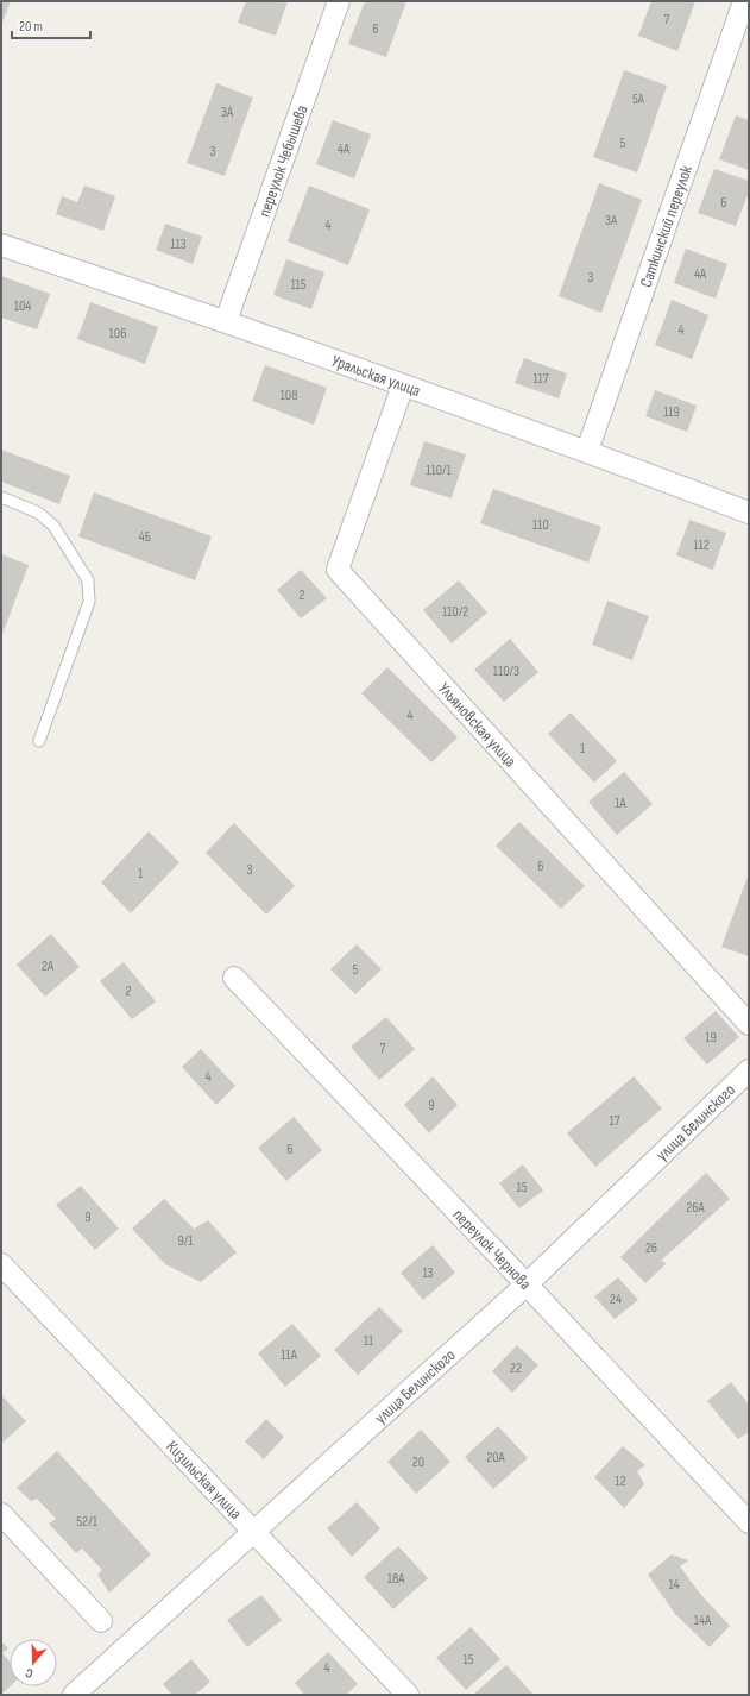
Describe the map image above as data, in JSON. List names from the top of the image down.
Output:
{
  "streets": {
    "street": [
      "переулок Чебышева",
      "Саткинский переулок",
      "Уральская улица",
      "Ульяновская улица",
      "улица Белинского",
      "переулок Чернова",
      "Кизильская улица"
    ]
  },
  "crossings": [
    ["переулок Чебышева", "Уральская улица"],
    ["Саткинский переулок", "Уральская улица"],
    ["Уральская улица", "Ульяновская улица"],
    ["улица Белинского", "переулок Чернова"],
    ["улица Белинского", "Кизильская улица"]
  ],
  "house_numbers": [
    "7",
    "6",
    "5А",
    "3А",
    "5",
    "4А",
    "3",
    "6",
    "3А",
    "4",
    "113",
    "4А",
    "3",
    "115",
    "104",
    "4",
    "106",
    "117",
    "108",
    "119",
    "110/1",
    "110",
    "4Б",
    "112",
    "2",
    "110/2",
    "110/3",
    "4",
    "1",
    "1А",
    "6",
    "3",
    "1",
    "2А",
    "5",
    "2",
    "19",
    "7",
    "4",
    "9",
    "17",
    "6",
    "15",
    "26А",
    "9",
    "9/1",
    "26",
    "13",
    "24",
    "11",
    "11А",
    "22",
    "20А",
    "20",
    "12",
    "52/1",
    "18А",
    "14",
    "14А",
    "15",
    "4"
  ],
  "scale_bar": "20 m",
  "north": "bottom"
}
